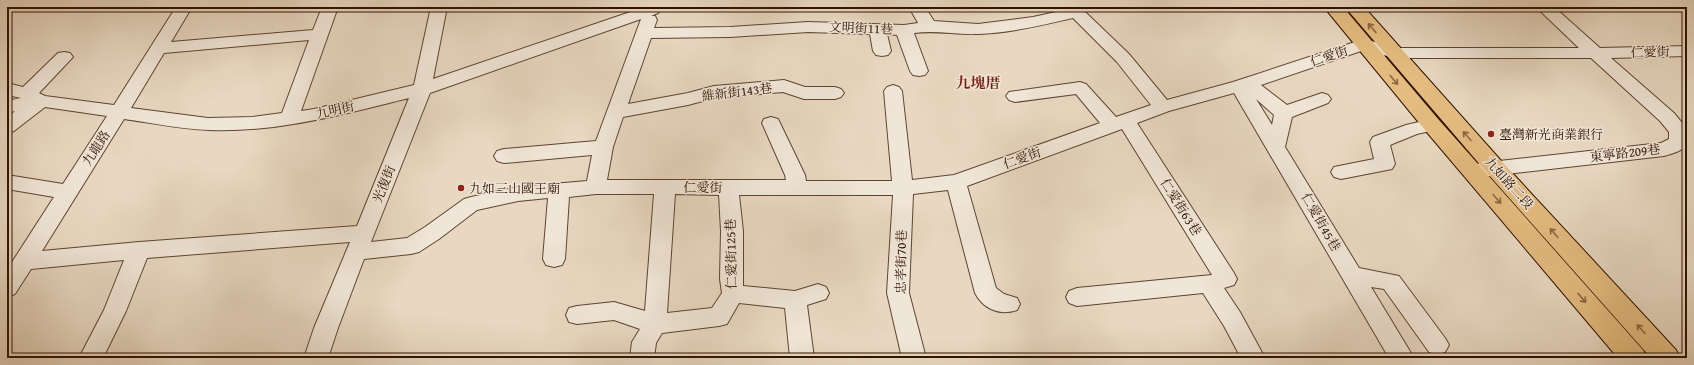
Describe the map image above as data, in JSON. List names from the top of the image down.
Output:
{
  "streets": {
    "main road": ["九如路二段"],
    "street": [
      "文明街11巷",
      "仁愛街",
      "維新街143巷",
      "九明街",
      "九龍路",
      "東寧路209巷",
      "光復街",
      "仁愛街63巷",
      "仁愛街45巷",
      "仁愛街125巷",
      "忠孝街70巷"
    ]
  },
  "crossings": [
    ["仁愛街", "東寧路209巷"],
    ["仁愛街", "九如路二段"],
    ["仁愛街", "光復街"],
    ["仁愛街", "仁愛街63巷"],
    ["仁愛街", "仁愛街45巷"],
    ["仁愛街", "仁愛街125巷"],
    ["仁愛街", "忠孝街70巷"],
    ["九明街", "九龍路"],
    ["九明街", "光復街"],
    ["東寧路209巷", "九如路二段"]
  ],
  "districts": ["九塊厝"],
  "places": ["臺灣新光商業銀行", "九如三山國王廟"]
}
